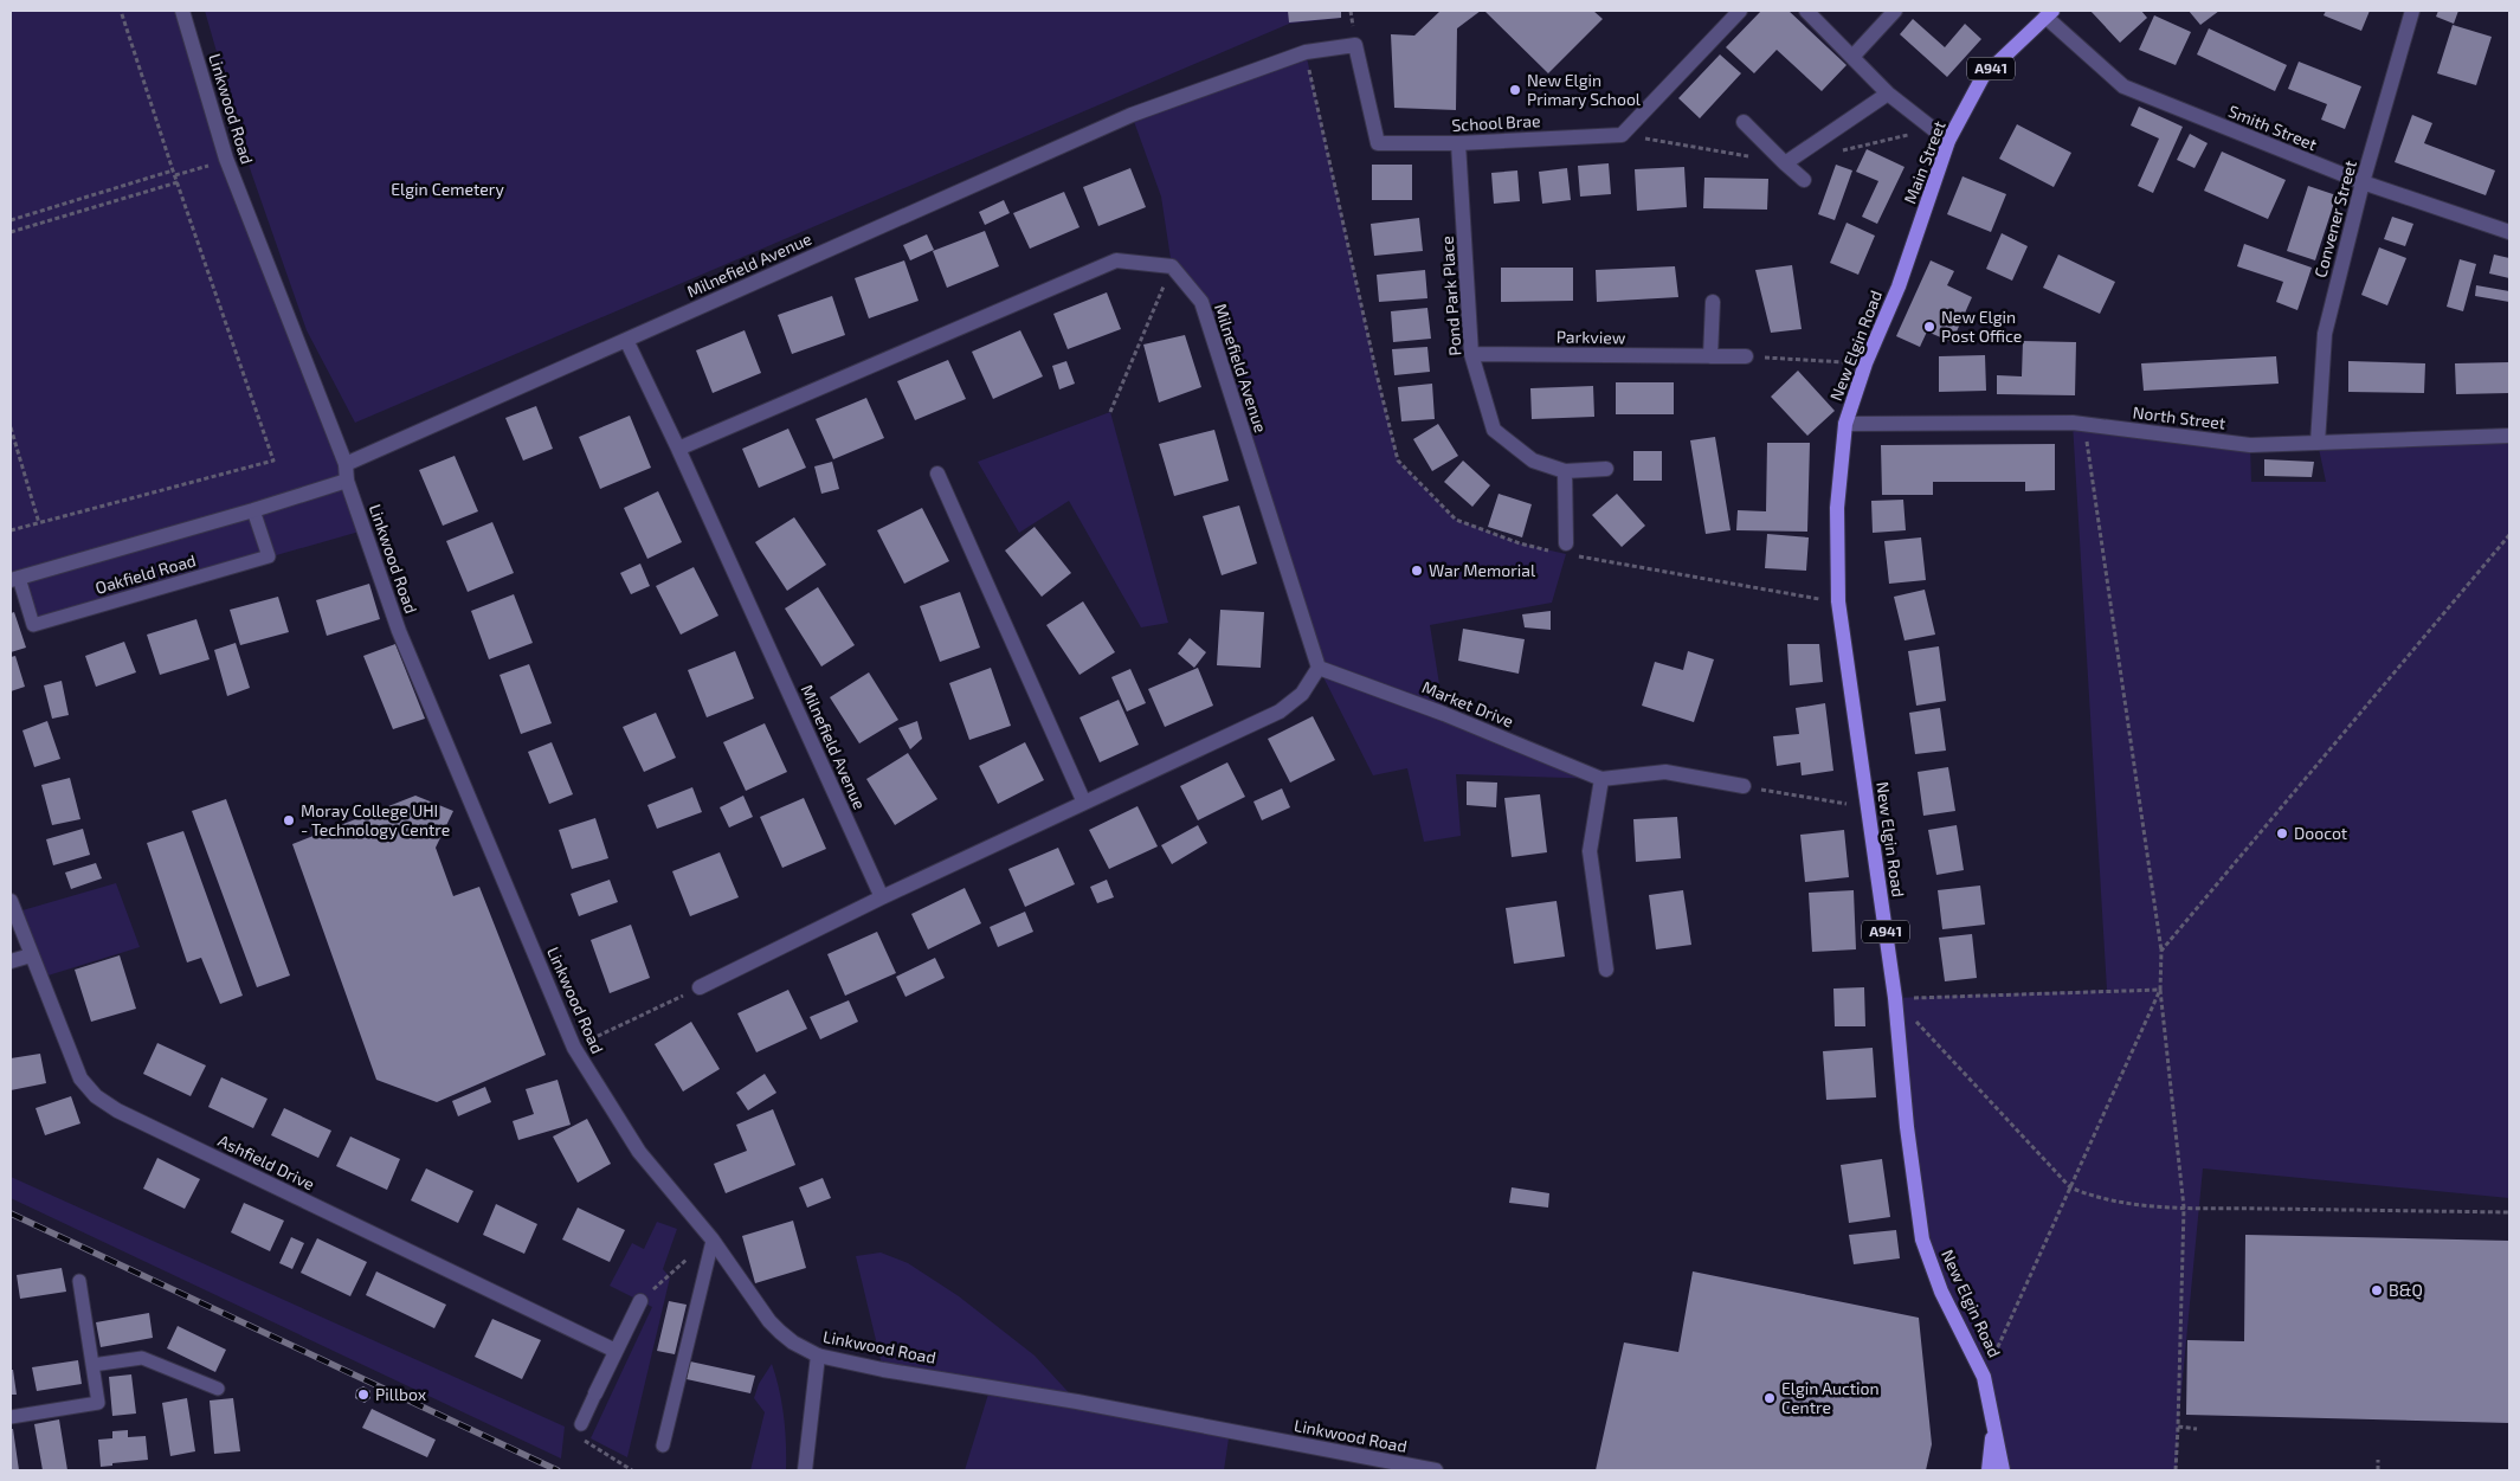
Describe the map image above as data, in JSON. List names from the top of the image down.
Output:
{
  "streets": {
    "main road": ["A941", "Main Street", "New Elgin Road"],
    "street": [
      "Linkwood Road",
      "School Brae",
      "Smith Street",
      "Convener Street",
      "Milnefield Avenue",
      "Pond Park Place",
      "Parkview",
      "North Street",
      "Oakfield Road",
      "Market Drive",
      "Ashfield Drive"
    ]
  },
  "crossings": [
    ["Linkwood Road", "Milnefield Avenue"],
    ["Linkwood Road", "Oakfield Road"],
    ["School Brae", "Milnefield Avenue"],
    ["School Brae", "Pond Park Place"],
    ["Smith Street", "Main Street"],
    ["Smith Street", "Convener Street"],
    ["Main Street", "New Elgin Road"],
    ["Convener Street", "North Street"],
    ["Milnefield Avenue", "Market Drive"],
    ["Pond Park Place", "Parkview"],
    ["New Elgin Road", "North Street"]
  ],
  "parks": ["Elgin Cemetery"],
  "places": [
    "New Elgin Primary School",
    "New Elgin Post Office",
    "War Memorial",
    "Moray College UHI - Technology Centre",
    "Doocot",
    "B&Q",
    "Pillbox",
    "Elgin Auction Centre"
  ]
}
